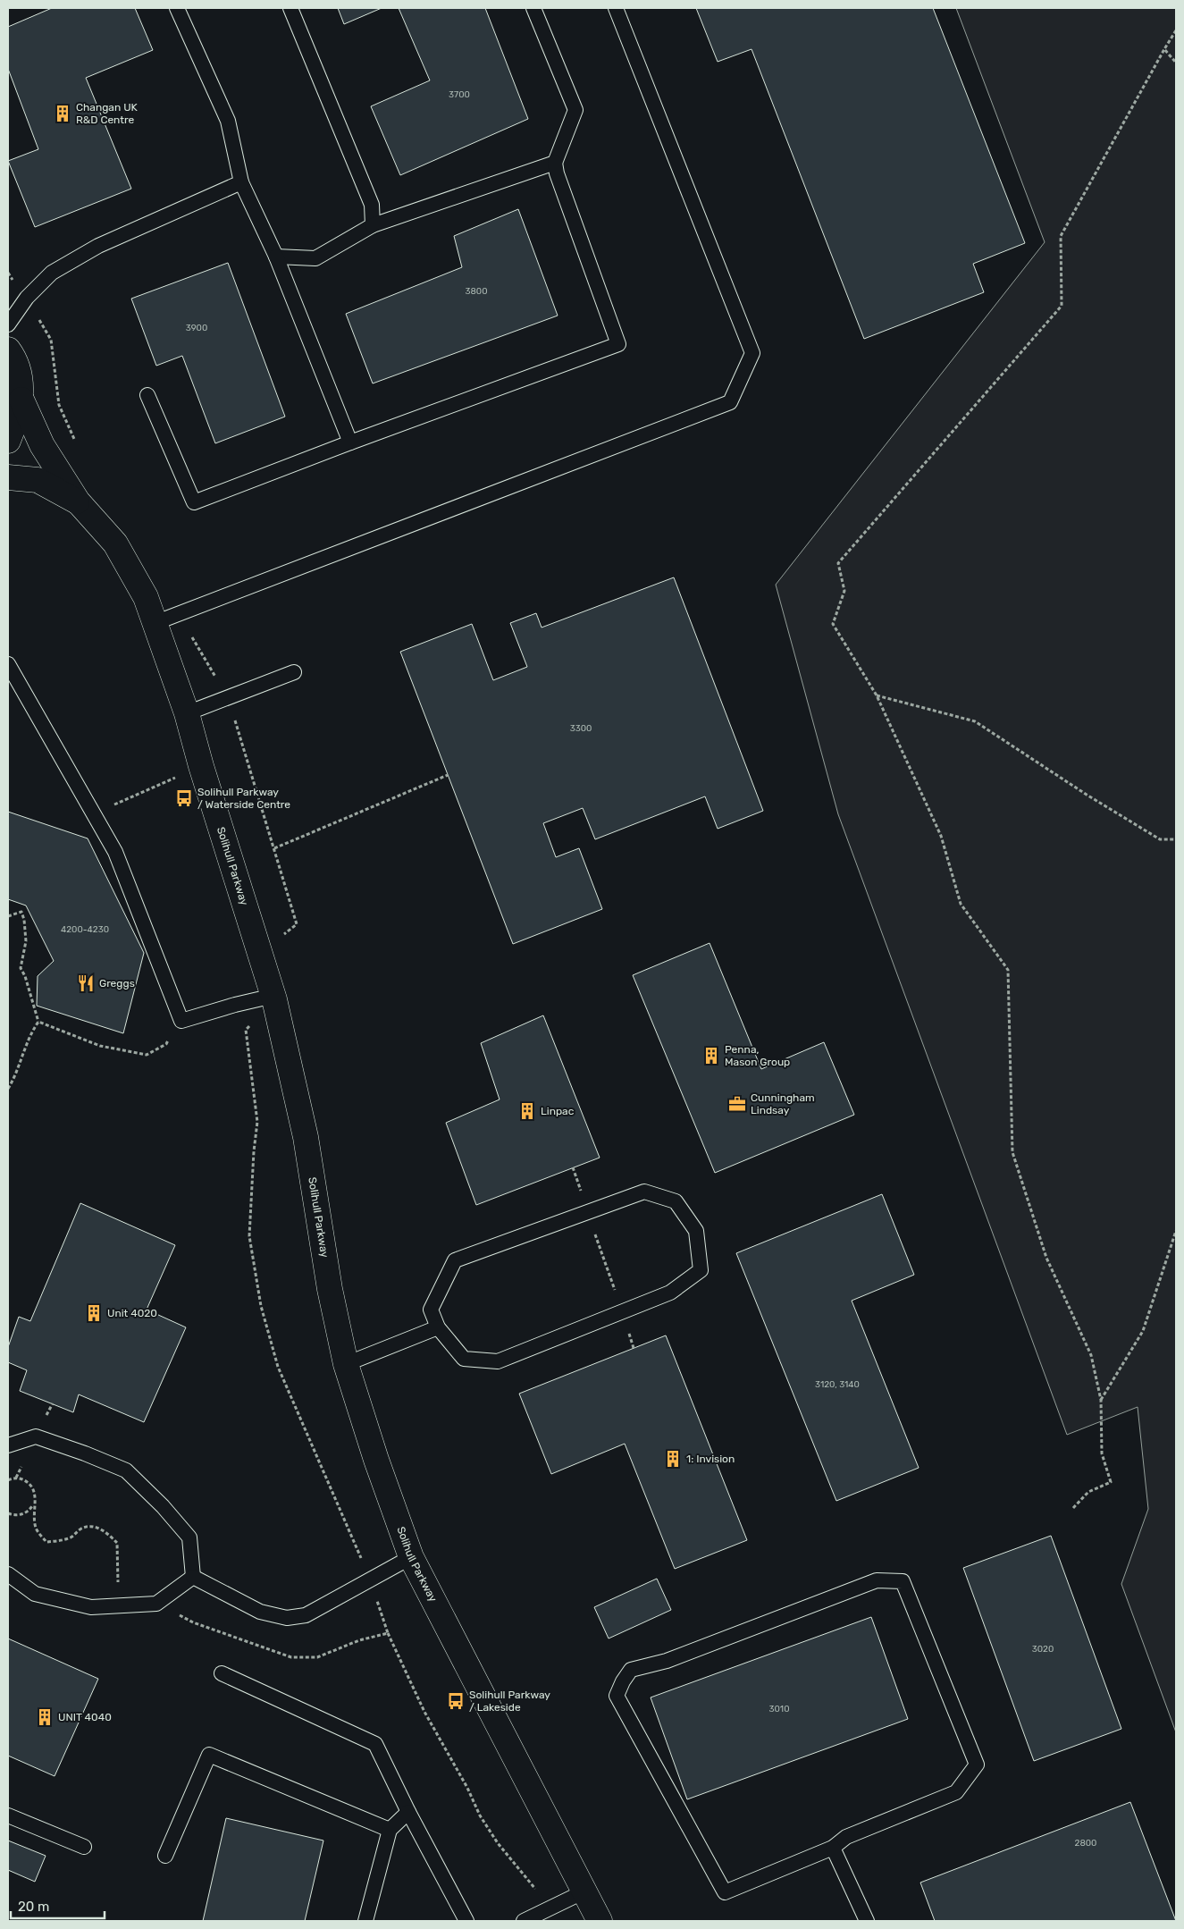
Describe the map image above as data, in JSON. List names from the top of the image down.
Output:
{
  "streets": {
    "street": ["Solihull Parkway"]
  },
  "places": {
    "building": [
      "Changan UK R&D Centre",
      "Penna, Mason Group",
      "Linpac",
      "Unit 4020",
      "1: Invision",
      "UNIT 4040"
    ],
    "bus stop": ["Solihull Parkway / Waterside Centre", "Solihull Parkway / Lakeside"],
    "restaurant": ["Greggs"],
    "office": ["Cunningham Lindsay"]
  },
  "house_numbers": [
    "3700",
    "3800",
    "3900",
    "3300",
    "4200-4230",
    "3120, 3140",
    "3020",
    "3010",
    "2800"
  ],
  "scale_bar": "20 m"
}
